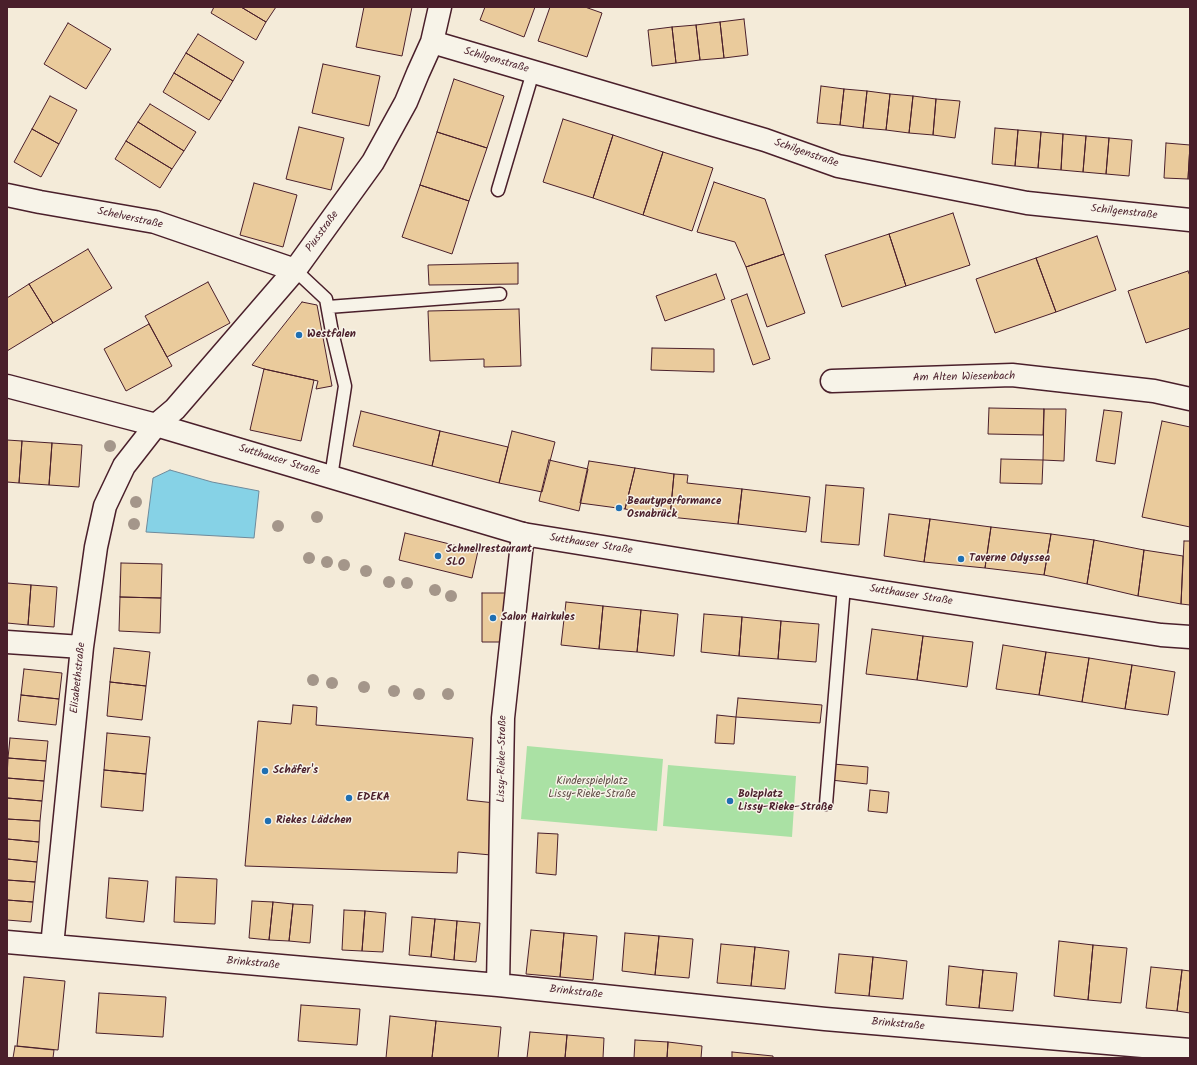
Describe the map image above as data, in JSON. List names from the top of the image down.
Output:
{
  "streets": {
    "street": [
      "Schilgenstraße",
      "Schelverstraße",
      "Piusstraße",
      "Am Alten Wiesenbach",
      "Sutthauser Straße",
      "Elisabethstraße",
      "Lissy-Rieke-Straße",
      "Brinkstraße"
    ]
  },
  "crossings": [
    ["Schilgenstraße", "Piusstraße"],
    ["Schelverstraße", "Piusstraße"],
    ["Piusstraße", "Sutthauser Straße"],
    ["Piusstraße", "Elisabethstraße"],
    ["Sutthauser Straße", "Elisabethstraße"],
    ["Sutthauser Straße", "Lissy-Rieke-Straße"],
    ["Elisabethstraße", "Brinkstraße"],
    ["Lissy-Rieke-Straße", "Brinkstraße"]
  ],
  "parks": ["Kinderspielplatz Lissy-Rieke-Straße"],
  "places": [
    "Westfalen",
    "Beautyperformance Osnabrück",
    "Schnellrestaurant SLO",
    "Taverne Odyssea",
    "Salon Hairkules",
    "Schäfer's",
    "EDEKA",
    "Bolzplatz Lissy-Rieke-Straße",
    "Riekes Lädchen"
  ]
}
